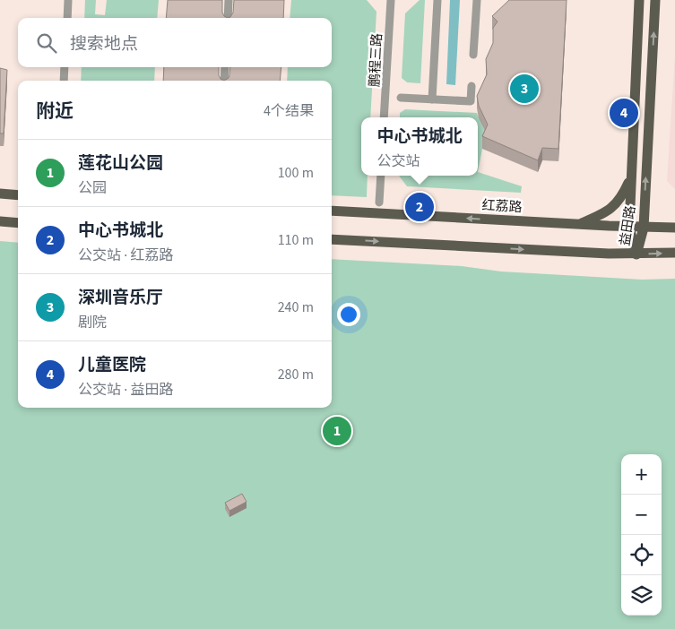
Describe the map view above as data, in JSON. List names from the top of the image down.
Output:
{
  "streets": {
    "main road": ["红荔路", "益田路"],
    "street": ["鹏程三路"]
  },
  "crossings": [
    ["红荔路", "益田路"]
  ],
  "page": {
    "search": "搜索地点",
    "pins": [
      "3",
      "4",
      "2",
      "1"
    ],
    "heading": ["附近", "4个结果"],
    "popup": ["中心书城北", "公交站"],
    "list": [
      {
        "mark": "1",
        "name": "莲花山公园",
        "note": "公园",
        "value": "100 m"
      },
      {
        "mark": "2",
        "name": "中心书城北",
        "note": "公交站 · 红荔路",
        "value": "110 m"
      },
      {
        "mark": "3",
        "name": "深圳音乐厅",
        "note": "剧院",
        "value": "240 m"
      },
      {
        "mark": "4",
        "name": "儿童医院",
        "note": "公交站 · 益田路",
        "value": "280 m"
      }
    ],
    "map_buttons": ["+", "−"]
  }
}
